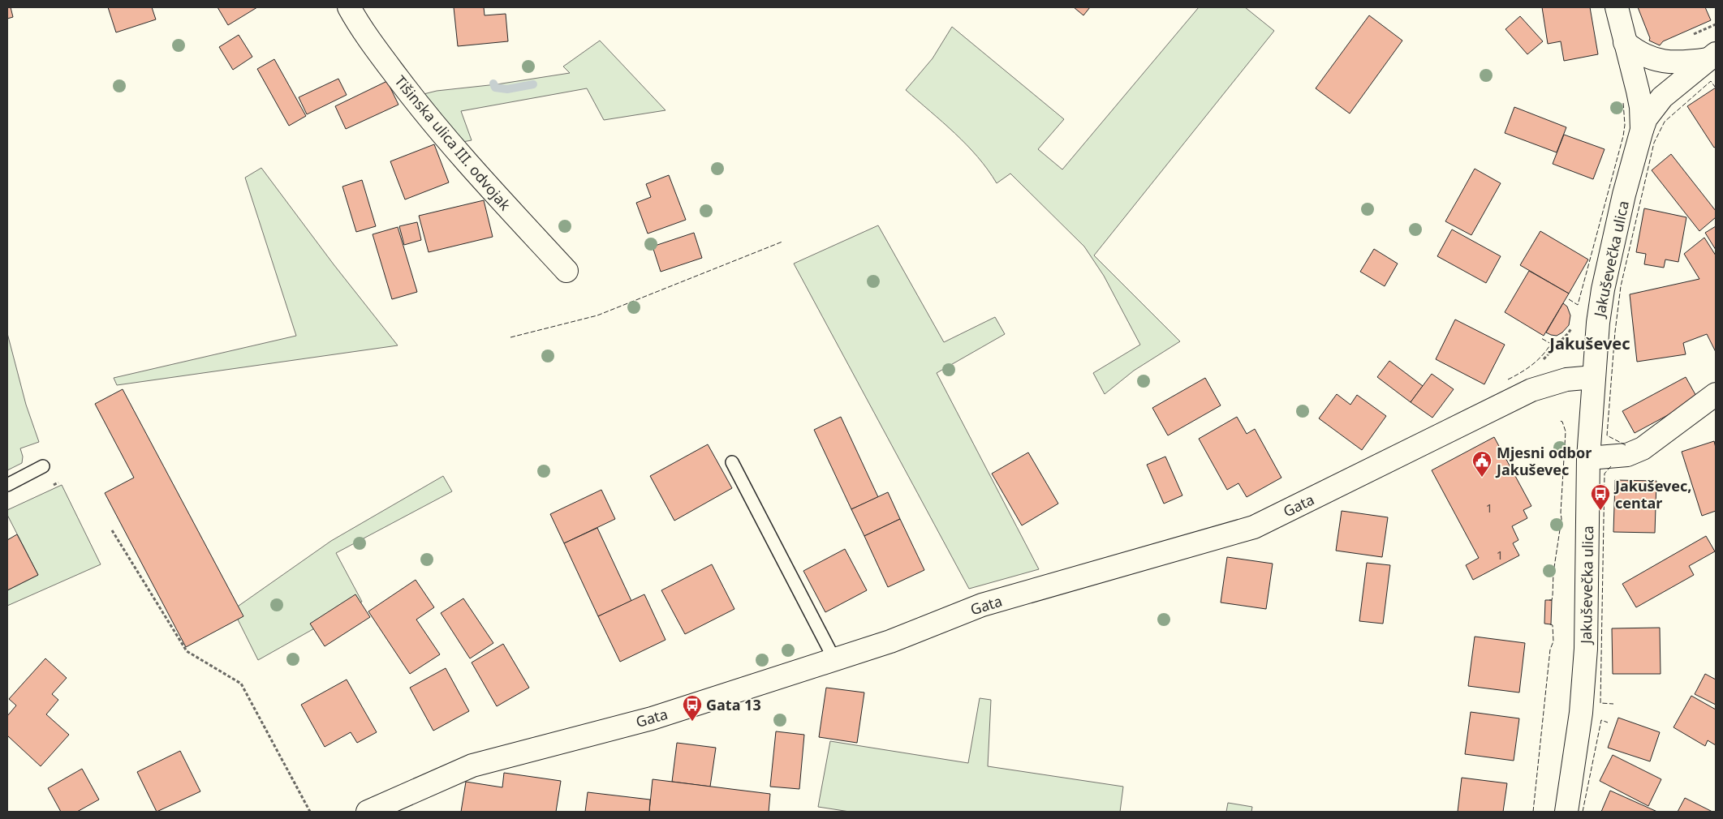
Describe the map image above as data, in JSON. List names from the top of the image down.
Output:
{
  "streets": {
    "street": ["Tišinska ulica III. odvojak", "Jakuševečka ulica", "Gata"]
  },
  "crossings": [
    ["Jakuševečka ulica", "Gata"]
  ],
  "districts": ["Jakuševec"],
  "places": {
    "public building": ["Mjesni odbor Jakuševec"],
    "bus stop": ["Jakuševec, centar", "Gata 13"]
  },
  "house_numbers": ["1", "1"]
}
